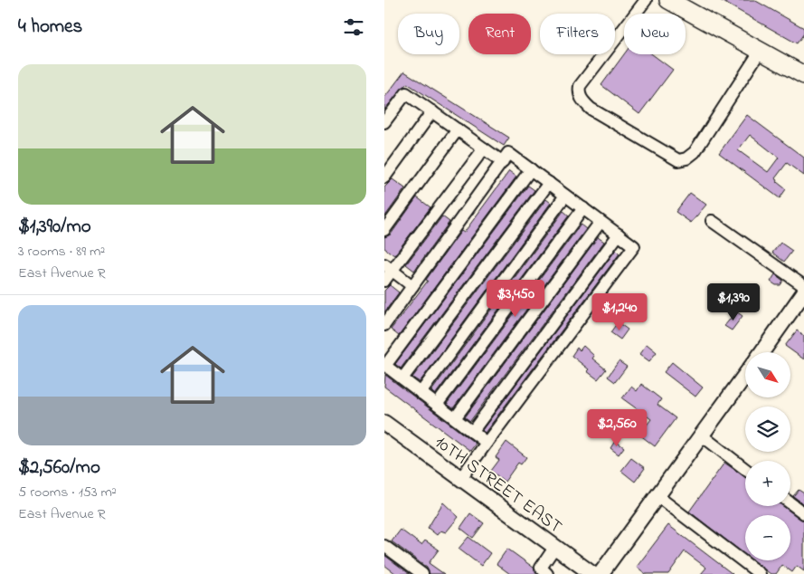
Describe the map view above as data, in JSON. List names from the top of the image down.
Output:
{
  "streets": {
    "main road": ["10TH STREET EAST"]
  },
  "north": "bottom right",
  "page": {
    "heading": "4 homes",
    "chip": [
      "Buy",
      "Rent",
      "Filters",
      "New"
    ],
    "list": [
      {
        "name": "$1,390/mo",
        "note": "3 rooms · 89 m² · East Avenue R"
      },
      {
        "name": "$2,560/mo",
        "note": "5 rooms · 153 m² · East Avenue R"
      }
    ],
    "price": [
      "$3,450",
      "$1,390",
      "$1,240",
      "$2,560"
    ],
    "map_buttons": ["+", "−"]
  }
}
